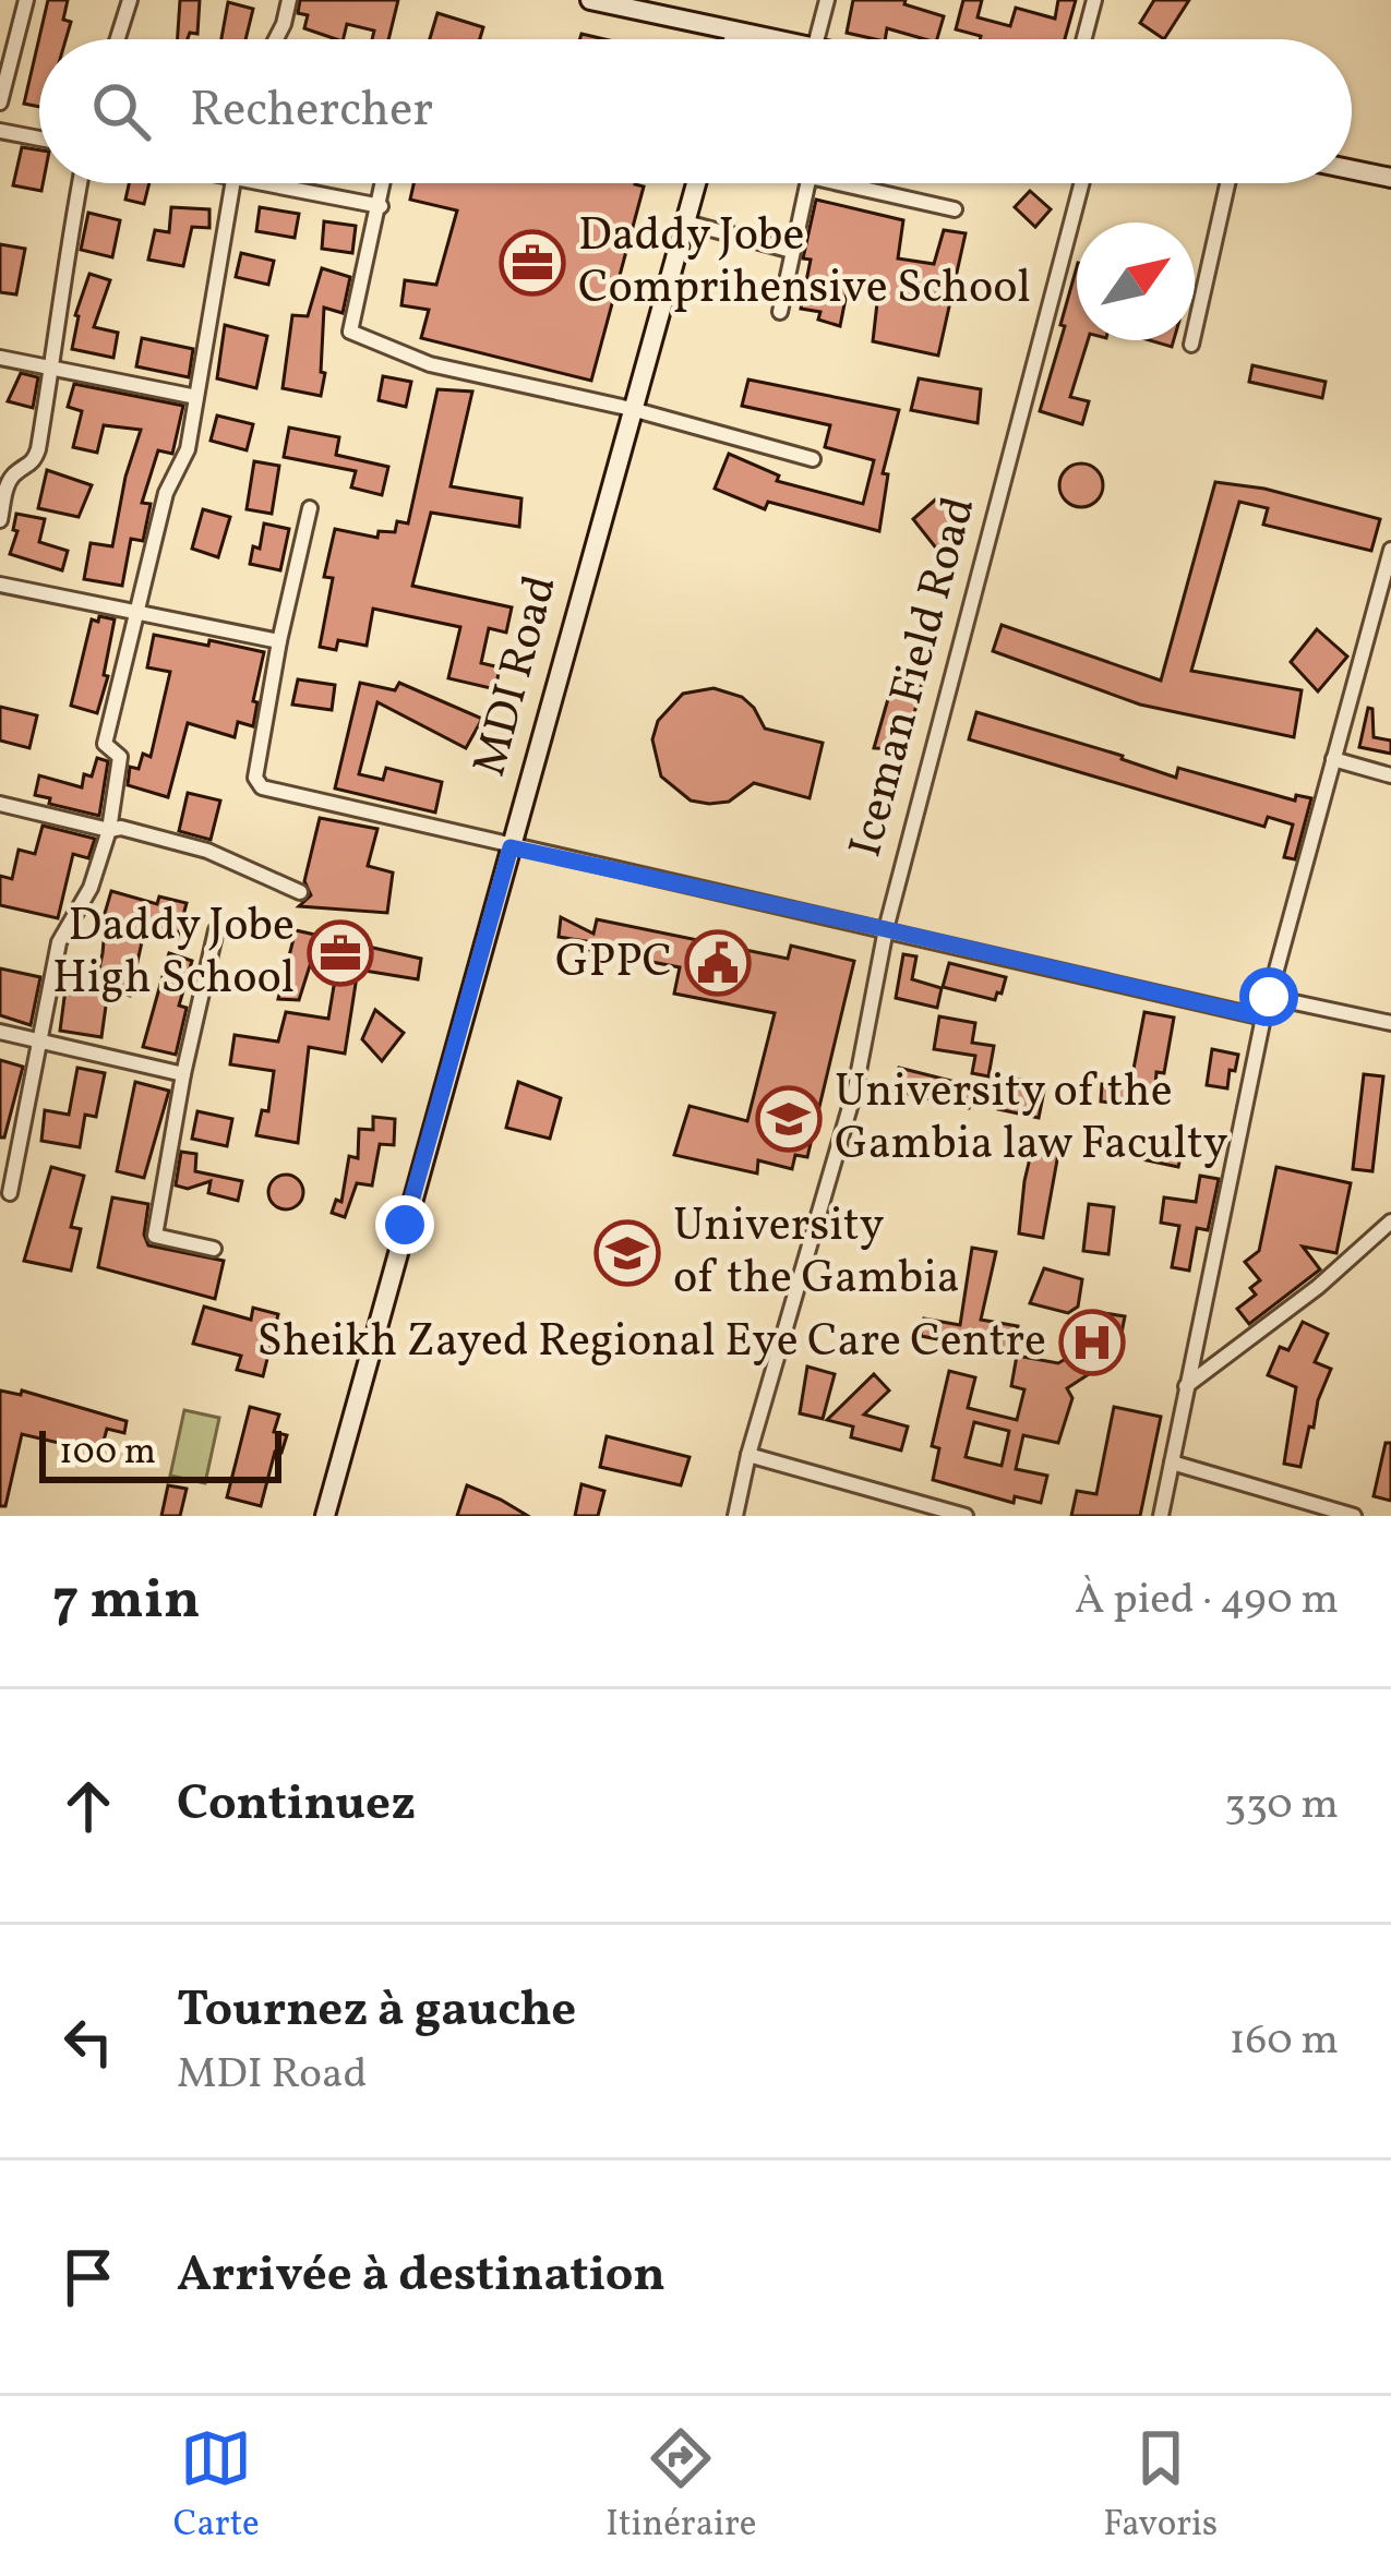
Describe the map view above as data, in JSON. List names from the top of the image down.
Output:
{
  "streets": {
    "street": ["MDI Road", "Iceman Field Road"]
  },
  "places": {
    "office": ["Daddy Jobe Comprihensive School", "Daddy Jobe High School"],
    "public building": ["GPPC"],
    "school or university": ["University of the Gambia law Faculty", "University of the Gambia"],
    "hospital": ["Sheikh Zayed Regional Eye Care Centre"]
  },
  "scale_bar": "100 m",
  "north": "top right",
  "page": {
    "search": "Rechercher",
    "scale": "100 m",
    "heading": ["7 min", "À pied · 490 m"],
    "list": [
      ["Continuez", "330 m"],
      ["Tournez à gauche", "MDI Road", "160 m"],
      "Arrivée à destination"
    ],
    "nav": ["Carte", "Itinéraire", "Favoris"]
  }
}
